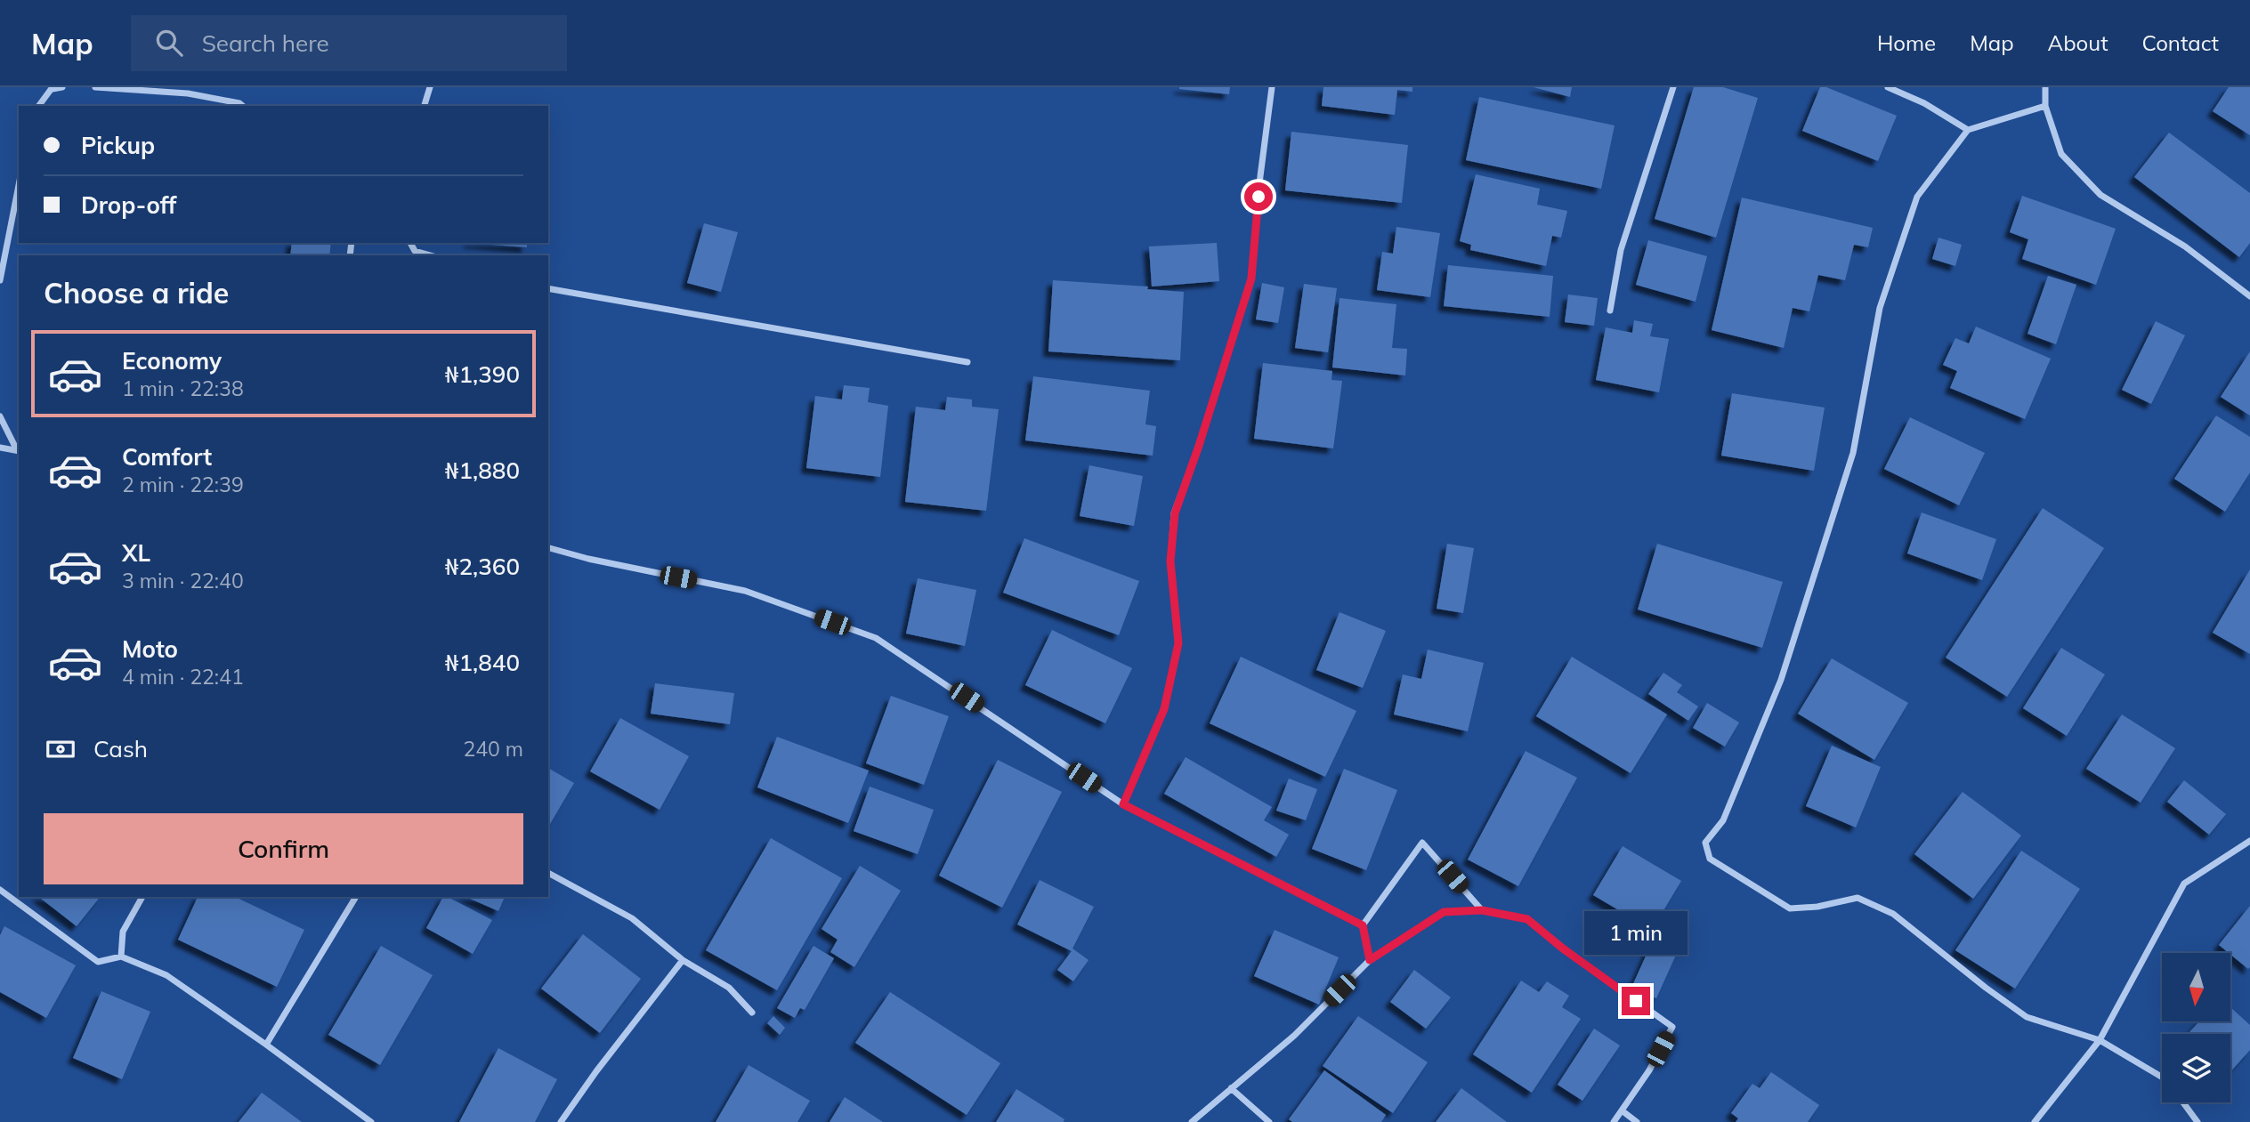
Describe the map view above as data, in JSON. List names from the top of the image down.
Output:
{
  "north": "bottom",
  "page": {
    "header": "Map",
    "search": "Search here",
    "nav": [
      "Home",
      "Map",
      "About",
      "Contact"
    ],
    "banner": ["Pickup", "Drop-off"],
    "heading": "Choose a ride",
    "list": [
      {
        "name": "Economy",
        "note": "1 min · 22:38",
        "value": "₦1,390"
      },
      {
        "name": "Comfort",
        "note": "2 min · 22:39",
        "value": "₦1,880"
      },
      {
        "name": "XL",
        "note": "3 min · 22:40",
        "value": "₦2,360"
      },
      {
        "name": "Moto",
        "note": "4 min · 22:41",
        "value": "₦1,840"
      }
    ],
    "pay": ["Cash", "240 m"],
    "buttons": "Confirm",
    "bubble": "1 min"
  }
}
